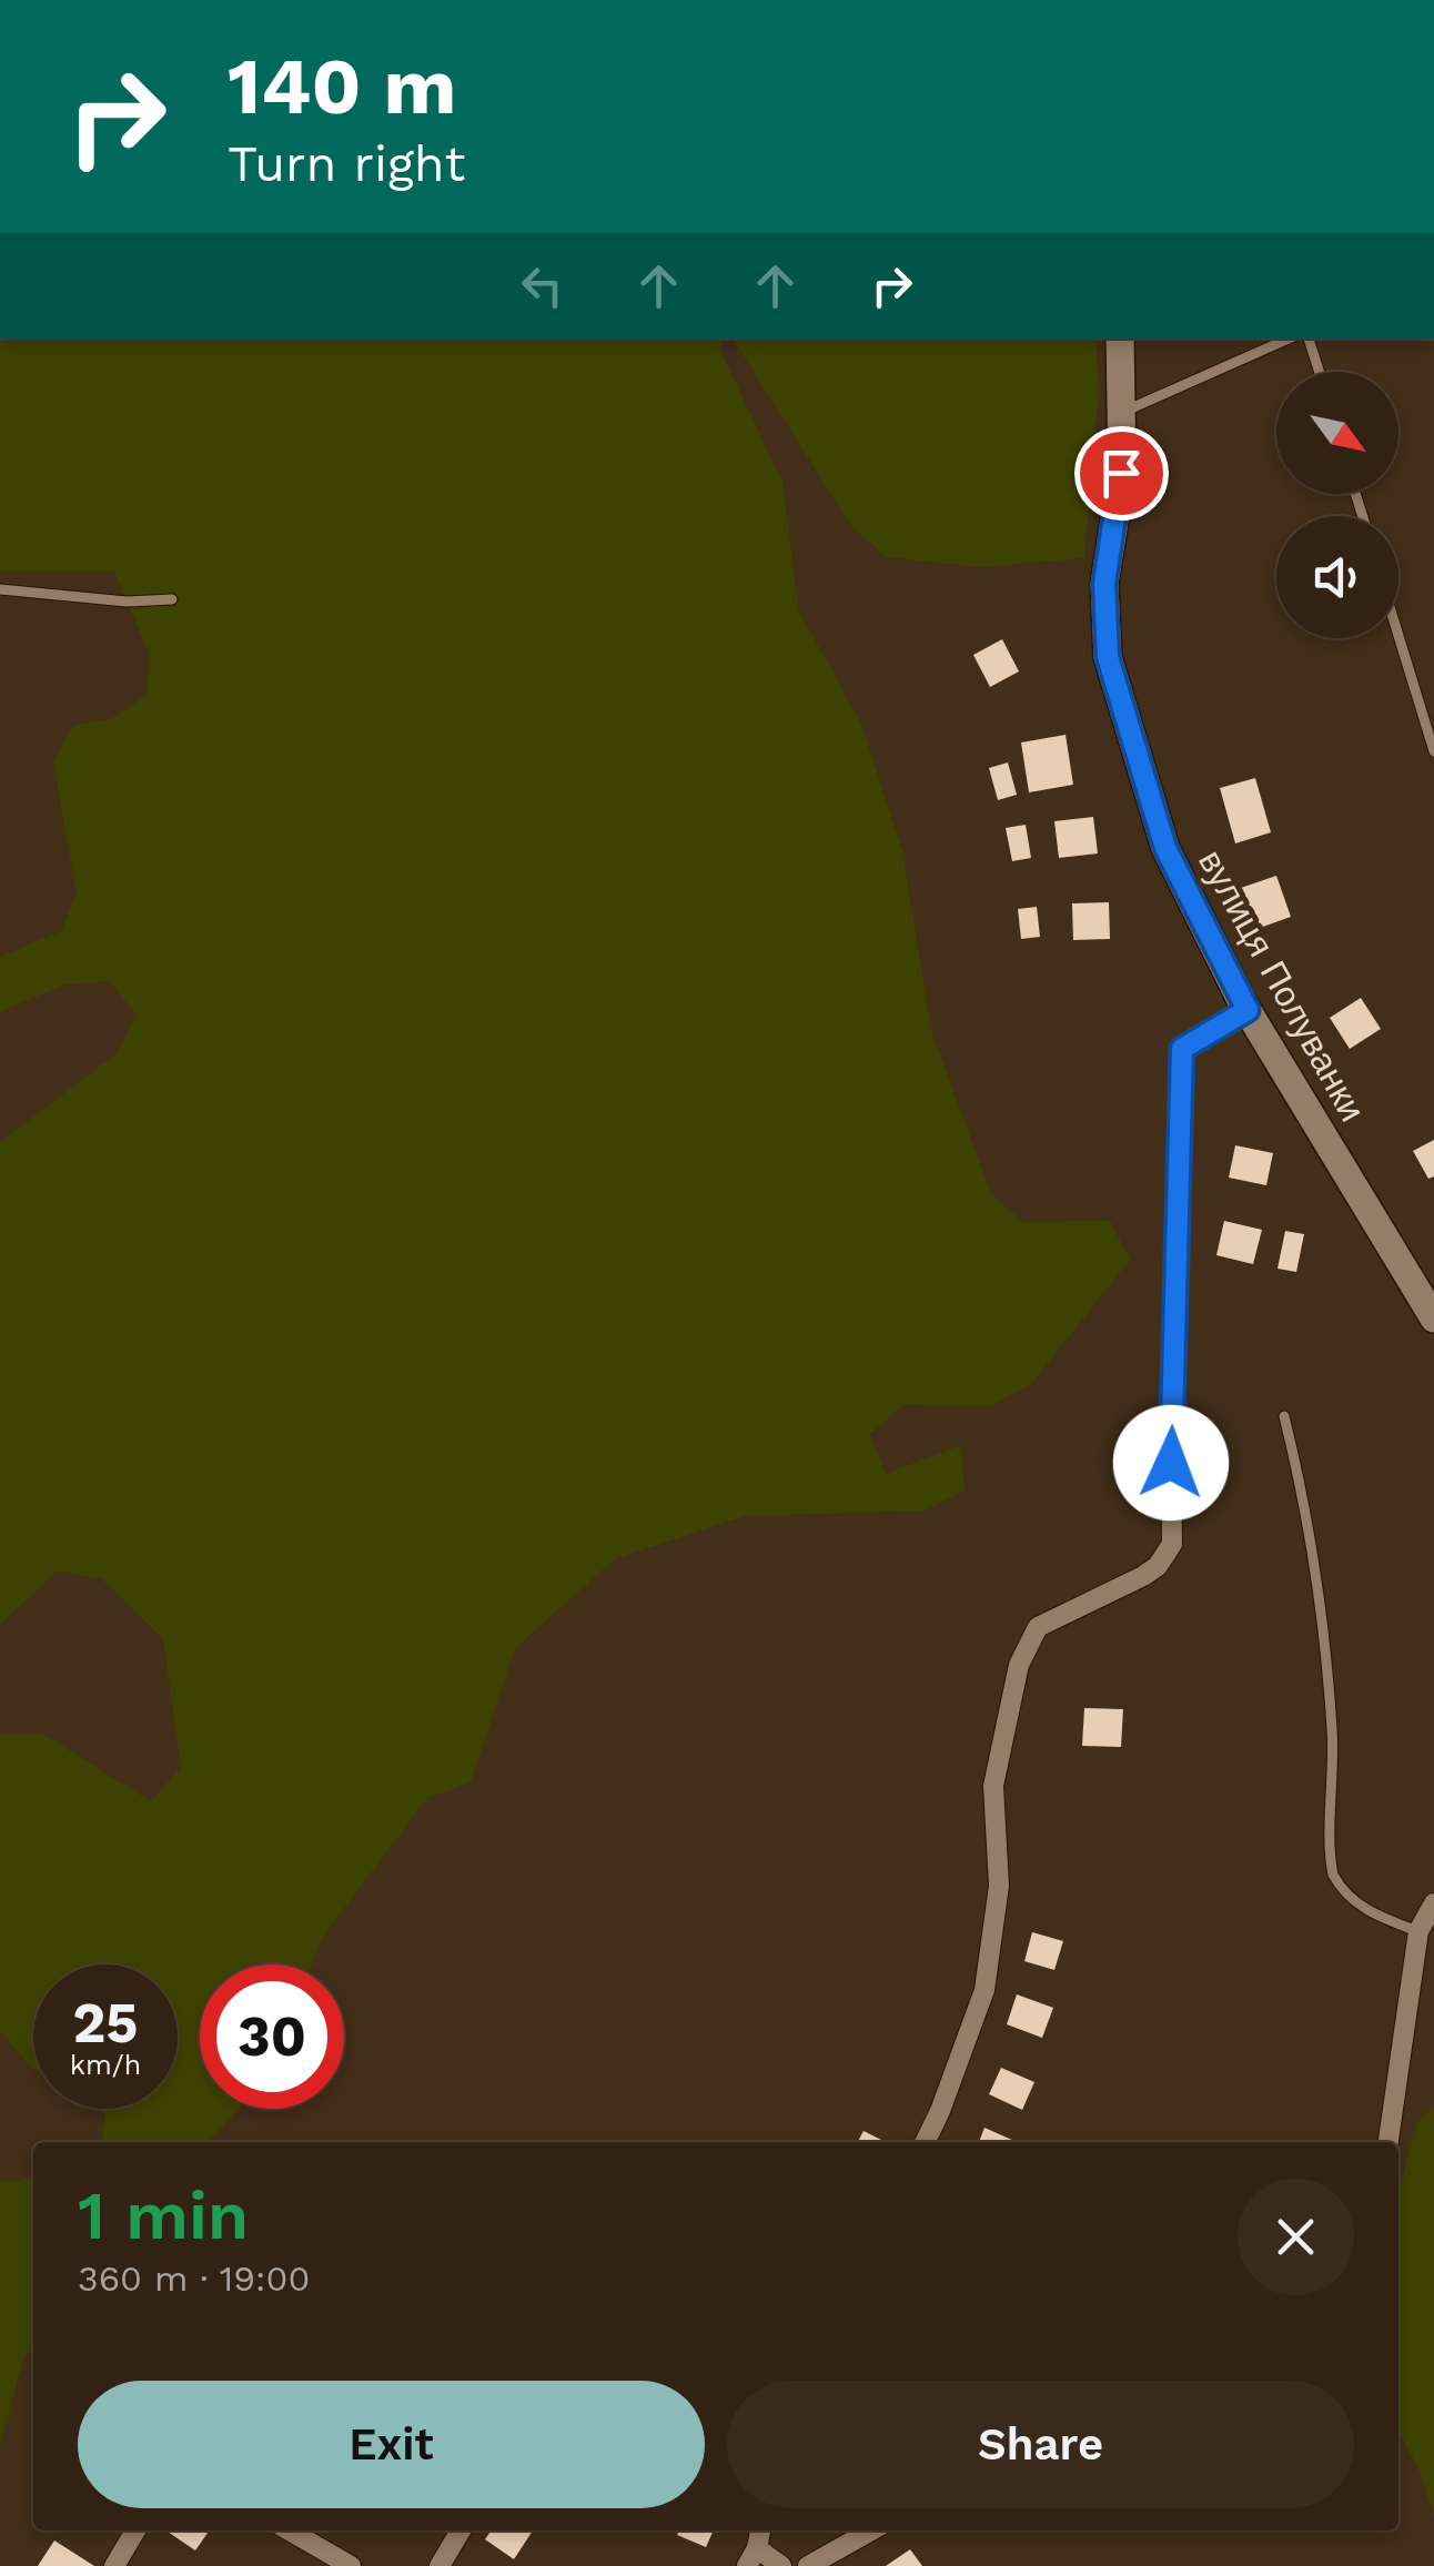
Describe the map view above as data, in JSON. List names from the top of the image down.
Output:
{
  "streets": {
    "street": ["вулиця Полуванки"]
  },
  "north": "bottom right",
  "page": {
    "turn": ["140 m", "Turn right"],
    "speed": "25 km/h",
    "limit": "30",
    "heading": ["1 min", "360 m · 19:00"],
    "buttons": ["Exit", "Share"]
  }
}
